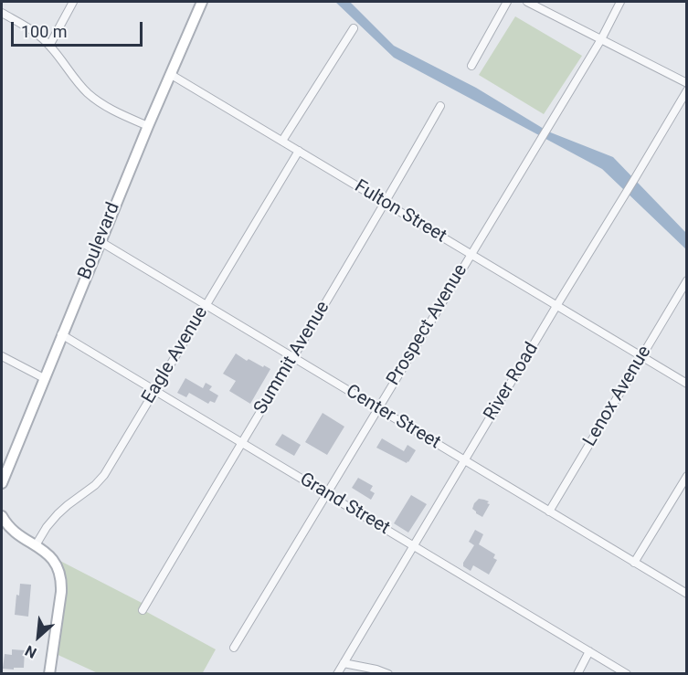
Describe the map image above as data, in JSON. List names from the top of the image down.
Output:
{
  "streets": {
    "street": [
      "Fulton Street",
      "Boulevard",
      "Prospect Avenue",
      "Eagle Avenue",
      "Summit Avenue",
      "River Road",
      "Lenox Avenue",
      "Center Street",
      "Grand Street"
    ]
  },
  "crossings": [
    ["Fulton Street", "Boulevard"],
    ["Fulton Street", "Prospect Avenue"],
    ["Fulton Street", "Eagle Avenue"],
    ["Fulton Street", "Summit Avenue"],
    ["Fulton Street", "River Road"],
    ["Fulton Street", "Lenox Avenue"],
    ["Boulevard", "Center Street"],
    ["Boulevard", "Grand Street"],
    ["Prospect Avenue", "Center Street"],
    ["Prospect Avenue", "Grand Street"],
    ["Eagle Avenue", "Center Street"],
    ["Eagle Avenue", "Grand Street"],
    ["Summit Avenue", "Center Street"],
    ["Summit Avenue", "Grand Street"],
    ["River Road", "Center Street"],
    ["River Road", "Grand Street"],
    ["Lenox Avenue", "Center Street"]
  ],
  "scale_bar": "100 m",
  "north": "bottom left"
}
